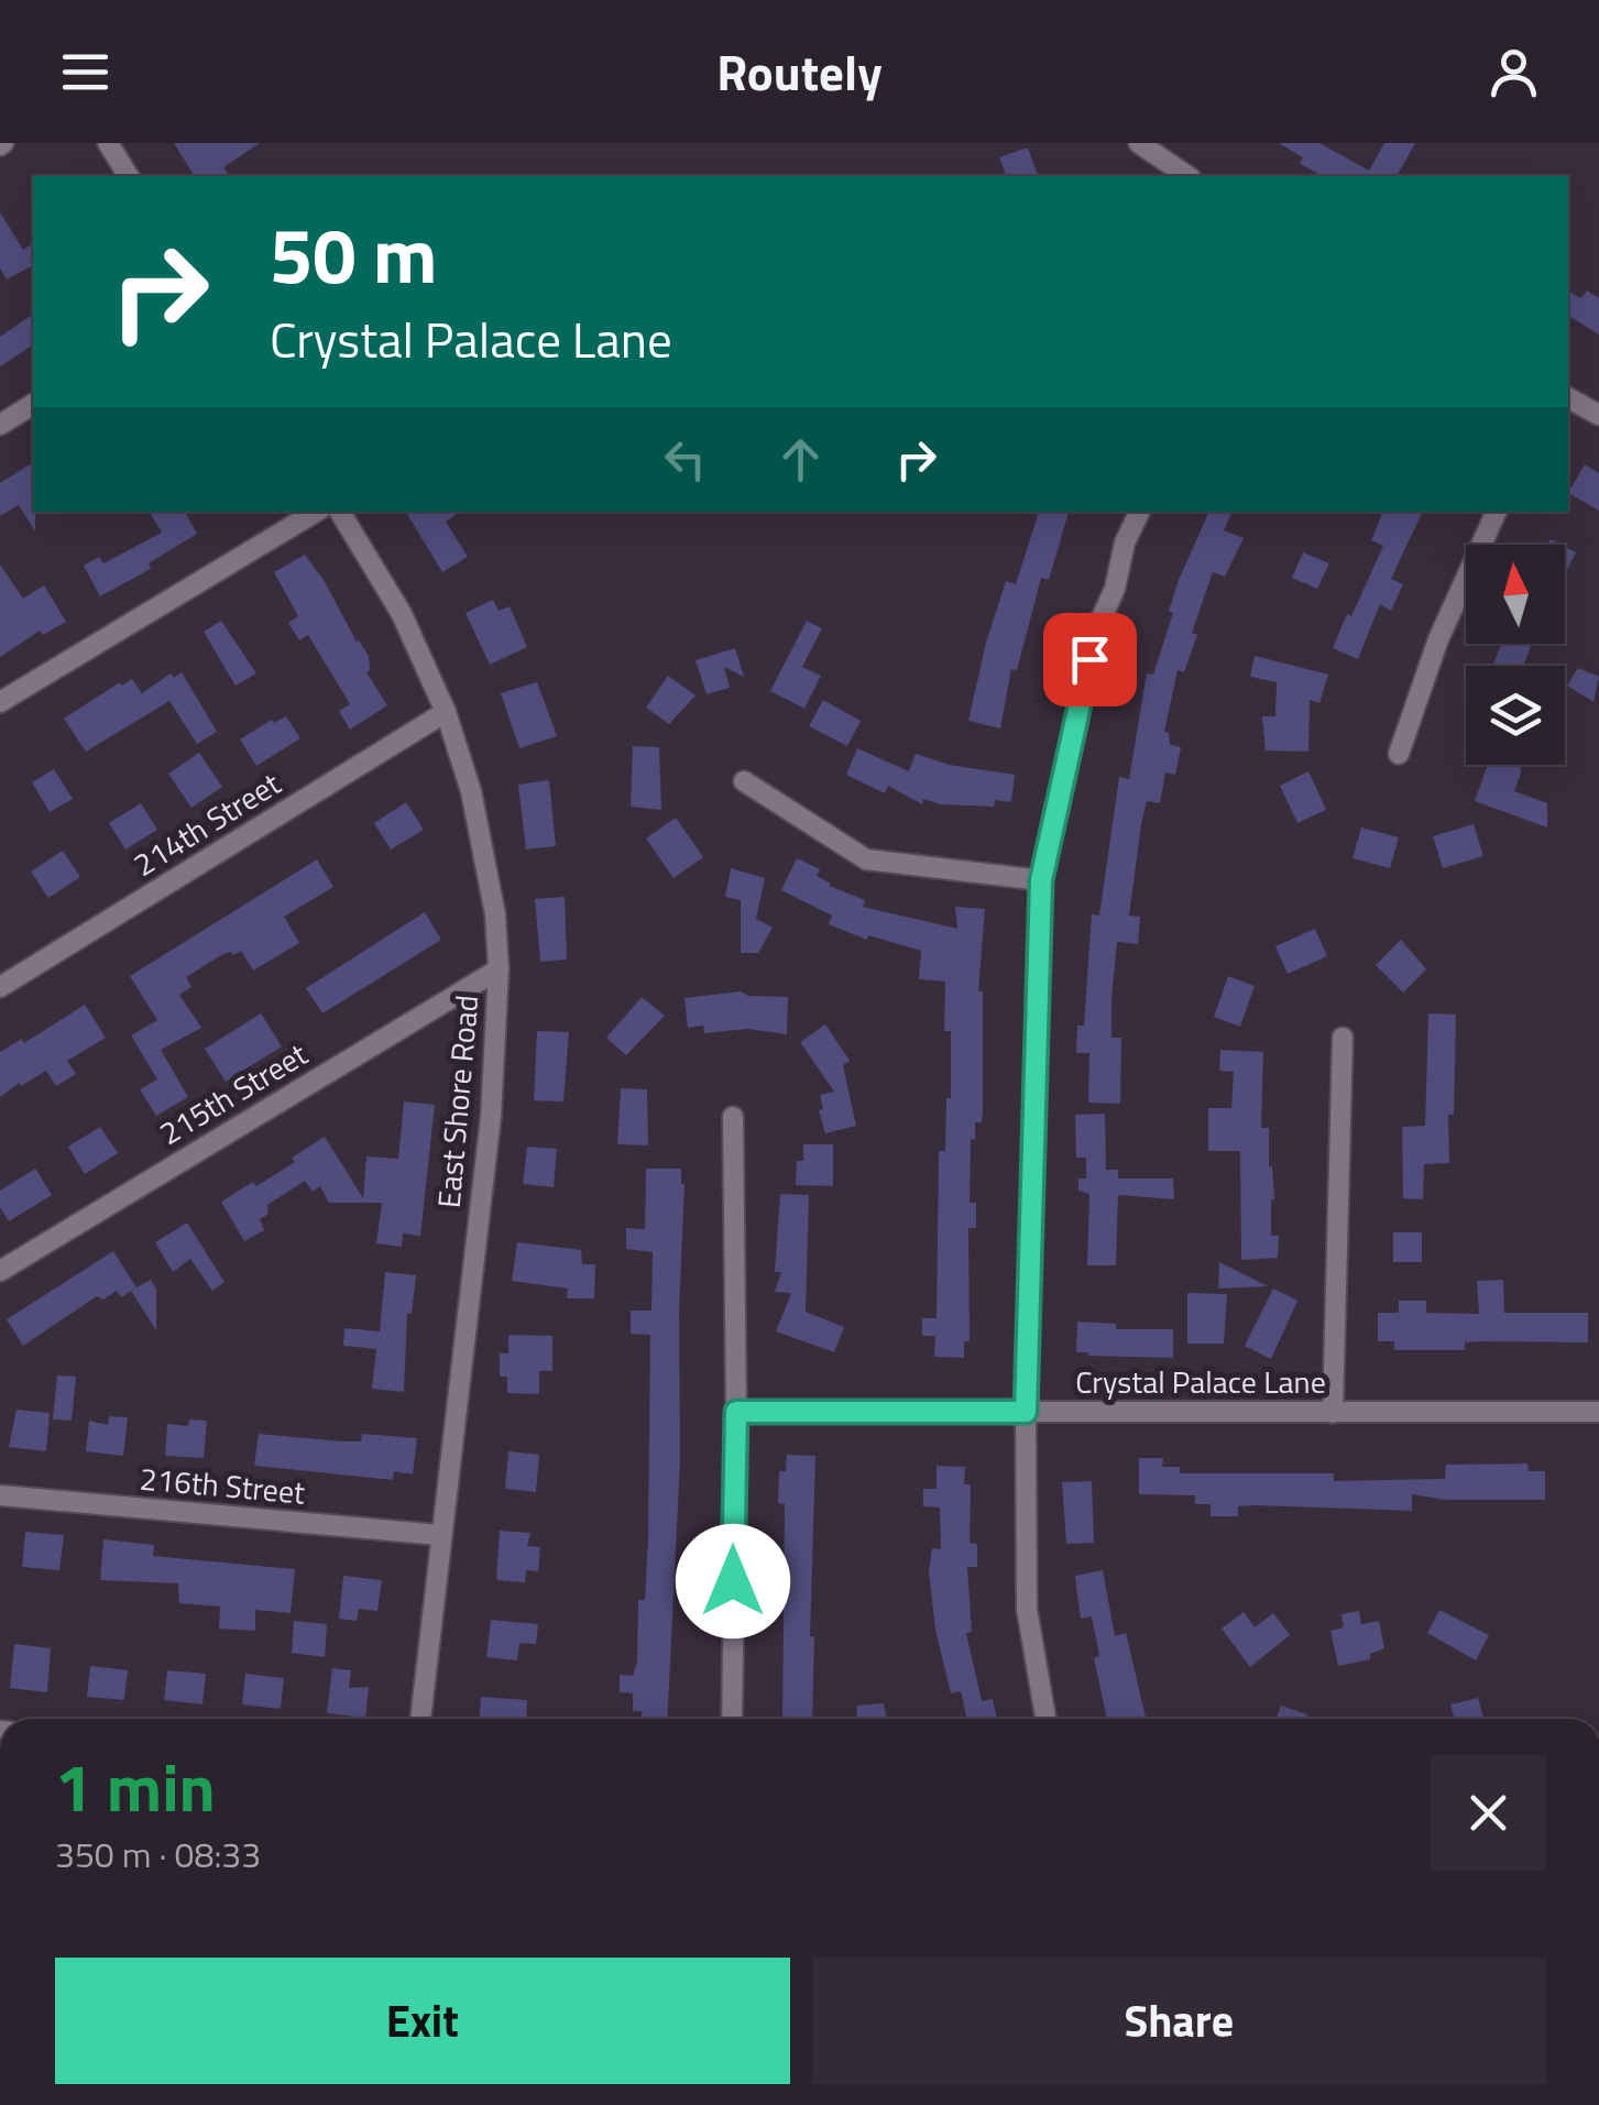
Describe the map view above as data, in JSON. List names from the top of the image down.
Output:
{
  "streets": {
    "street": [
      "214th Street",
      "215th Street",
      "East Shore Road",
      "Crystal Palace Lane",
      "216th Street"
    ]
  },
  "crossings": [
    ["214th Street", "East Shore Road"],
    ["215th Street", "East Shore Road"],
    ["East Shore Road", "216th Street"]
  ],
  "north": "top",
  "page": {
    "header": "Routely",
    "turn": ["50 m", "Crystal Palace Lane"],
    "heading": ["1 min", "350 m · 08:33"],
    "buttons": ["Exit", "Share"]
  }
}
